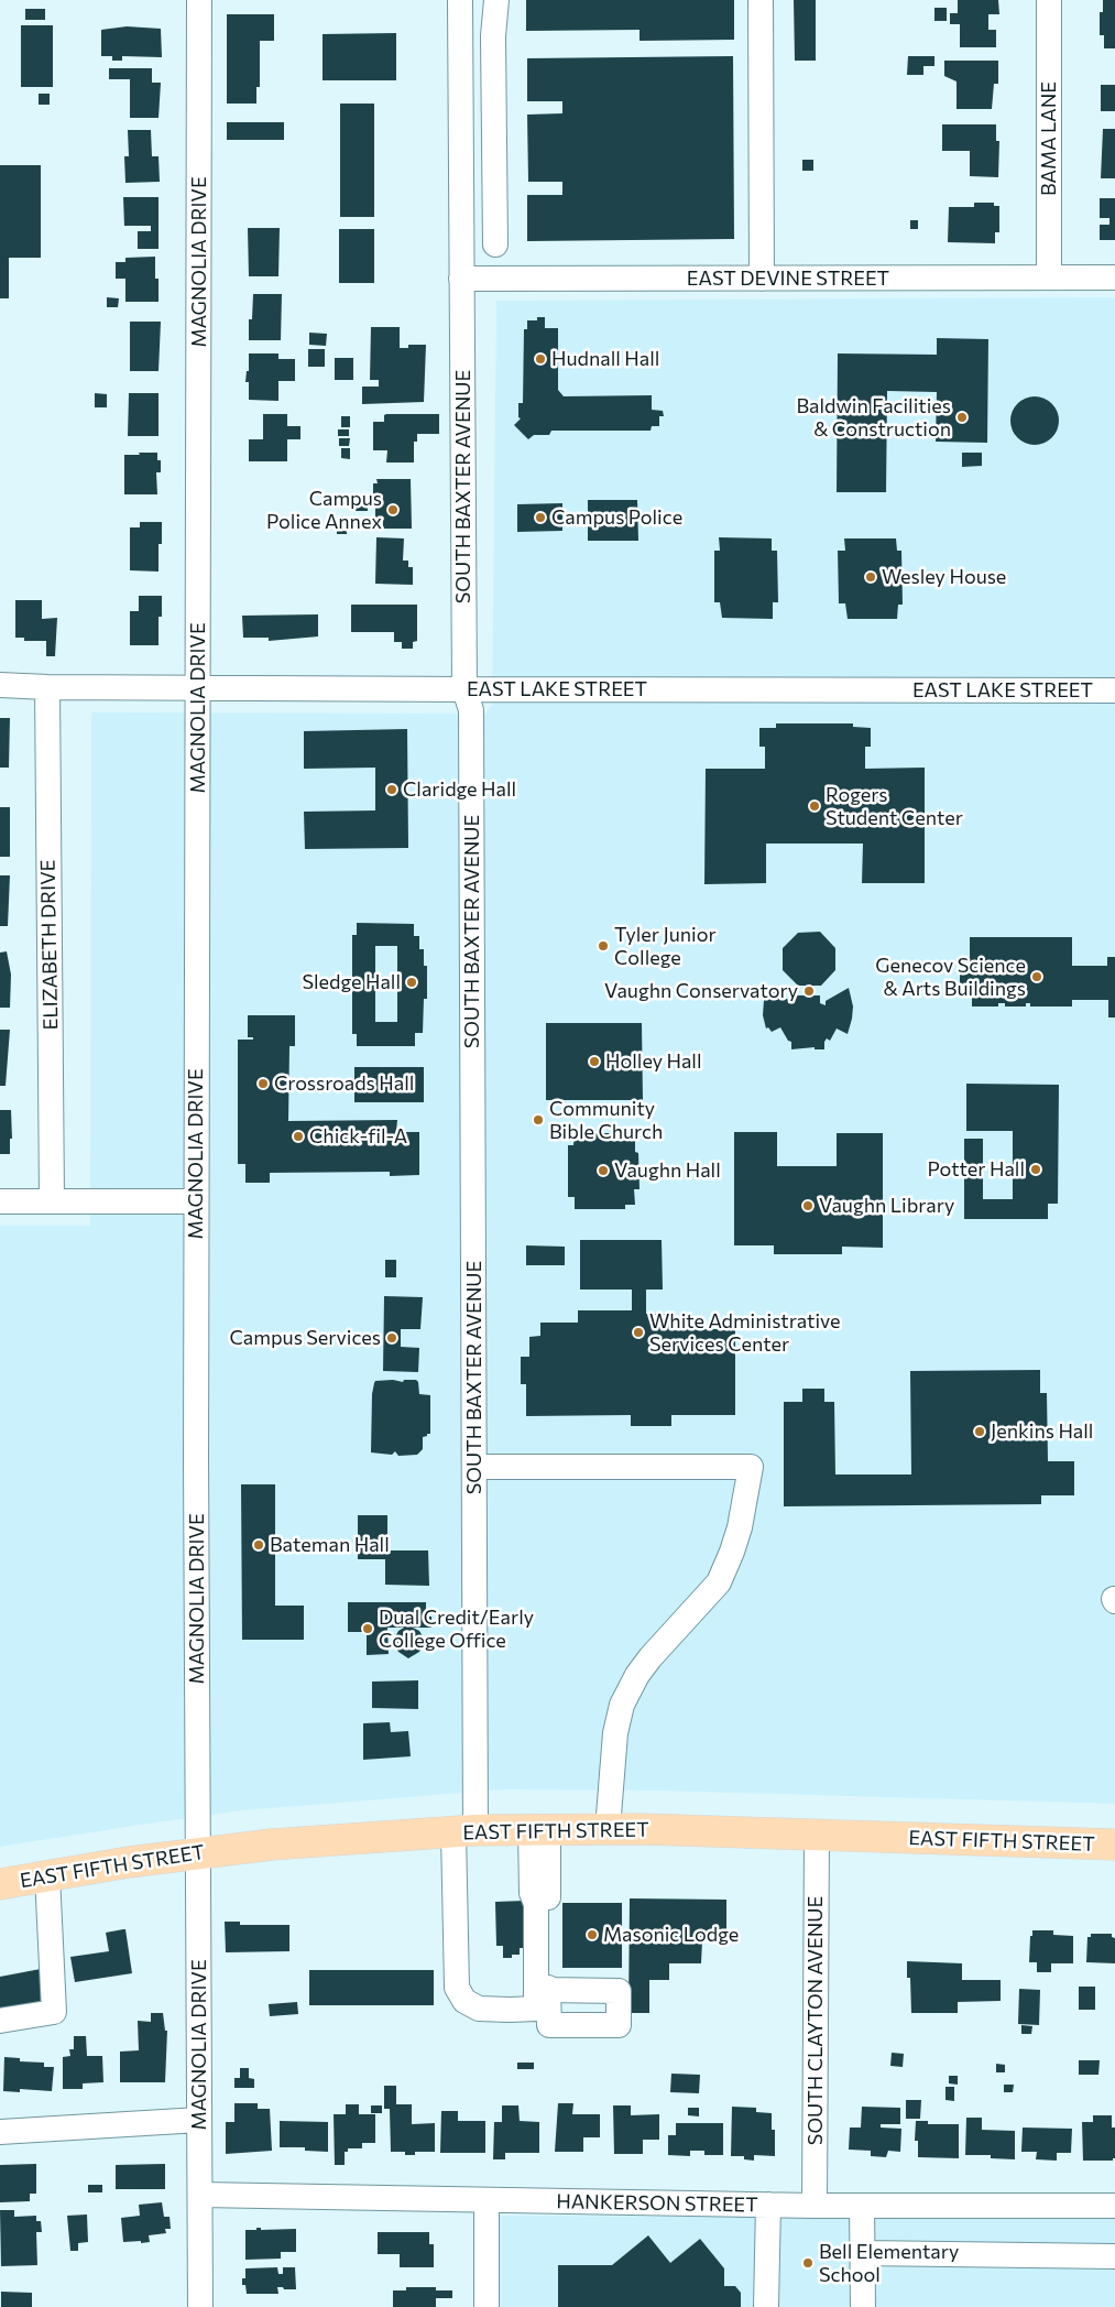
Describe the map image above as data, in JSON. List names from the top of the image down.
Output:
{
  "streets": {
    "main road": ["EAST FIFTH STREET"],
    "street": [
      "BAMA LANE",
      "MAGNOLIA DRIVE",
      "EAST DEVINE STREET",
      "SOUTH BAXTER AVENUE",
      "EAST LAKE STREET",
      "ELIZABETH DRIVE",
      "SOUTH CLAYTON AVENUE",
      "HANKERSON STREET"
    ]
  },
  "crossings": [
    ["BAMA LANE", "EAST DEVINE STREET"],
    ["MAGNOLIA DRIVE", "EAST LAKE STREET"],
    ["MAGNOLIA DRIVE", "EAST FIFTH STREET"],
    ["MAGNOLIA DRIVE", "HANKERSON STREET"],
    ["EAST DEVINE STREET", "SOUTH BAXTER AVENUE"],
    ["SOUTH BAXTER AVENUE", "EAST LAKE STREET"],
    ["SOUTH BAXTER AVENUE", "EAST FIFTH STREET"],
    ["EAST LAKE STREET", "ELIZABETH DRIVE"],
    ["EAST FIFTH STREET", "SOUTH CLAYTON AVENUE"],
    ["SOUTH CLAYTON AVENUE", "HANKERSON STREET"]
  ],
  "places": [
    "Hudnall Hall",
    "Baldwin Facilities & Construction",
    "Campus Police Annex",
    "Campus Police",
    "Wesley House",
    "Claridge Hall",
    "Rogers Student Center",
    "Tyler Junior College",
    "Genecov Science & Arts Buildings",
    "Sledge Hall",
    "Vaughn Conservatory",
    "Holley Hall",
    "Crossroads Hall",
    "Community Bible Church",
    "Chick-fil-A",
    "Potter Hall",
    "Vaughn Hall",
    "Vaughn Library",
    "White Administrative Services Center",
    "Campus Services",
    "Jenkins Hall",
    "Bateman Hall",
    "Dual Credit/Early College Office",
    "Masonic Lodge",
    "Bell Elementary School"
  ]
}
